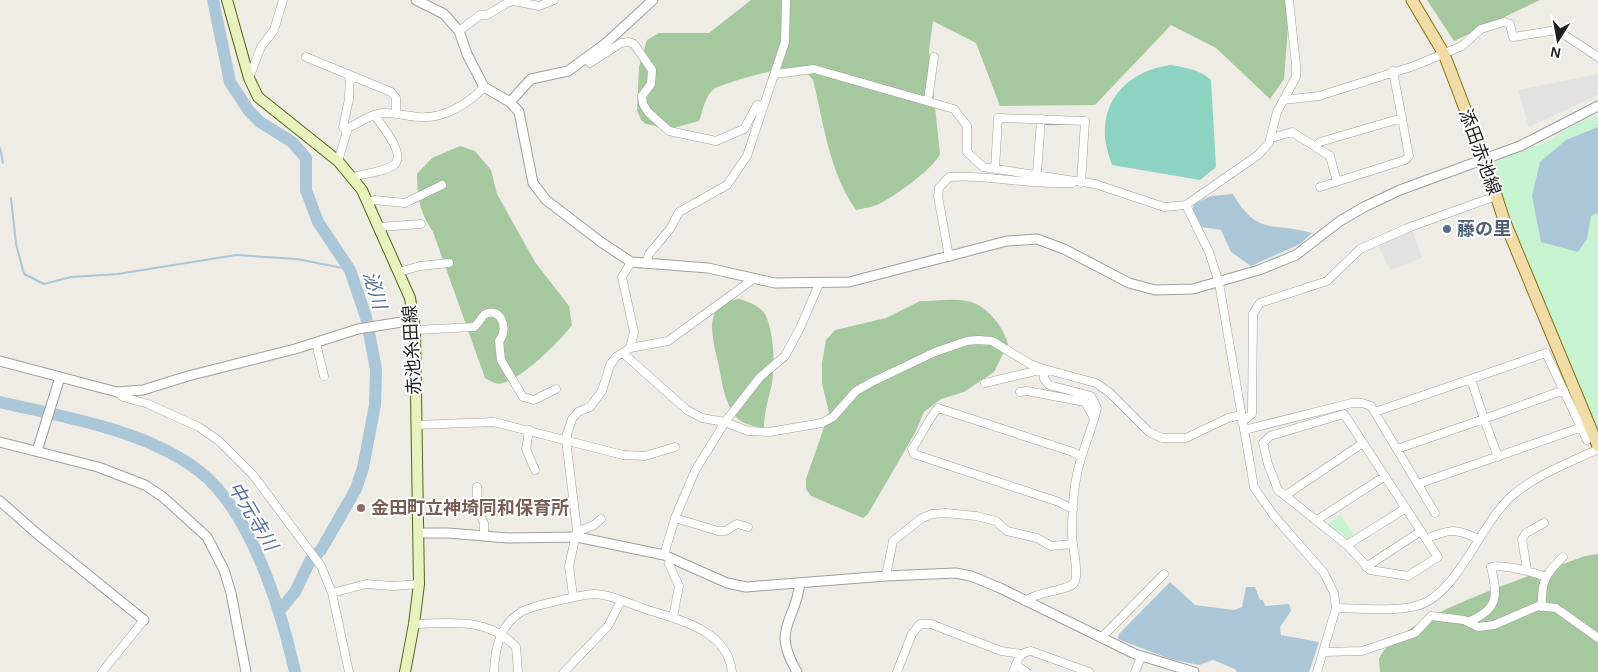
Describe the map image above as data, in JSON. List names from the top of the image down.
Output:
{
  "streets": {
    "main road": ["添田赤池線", "赤池糸田線"]
  },
  "water": ["泌川", "中元寺川"],
  "places": ["藤の里", "金田町立神埼同和保育所"],
  "north": "bottom"
}
